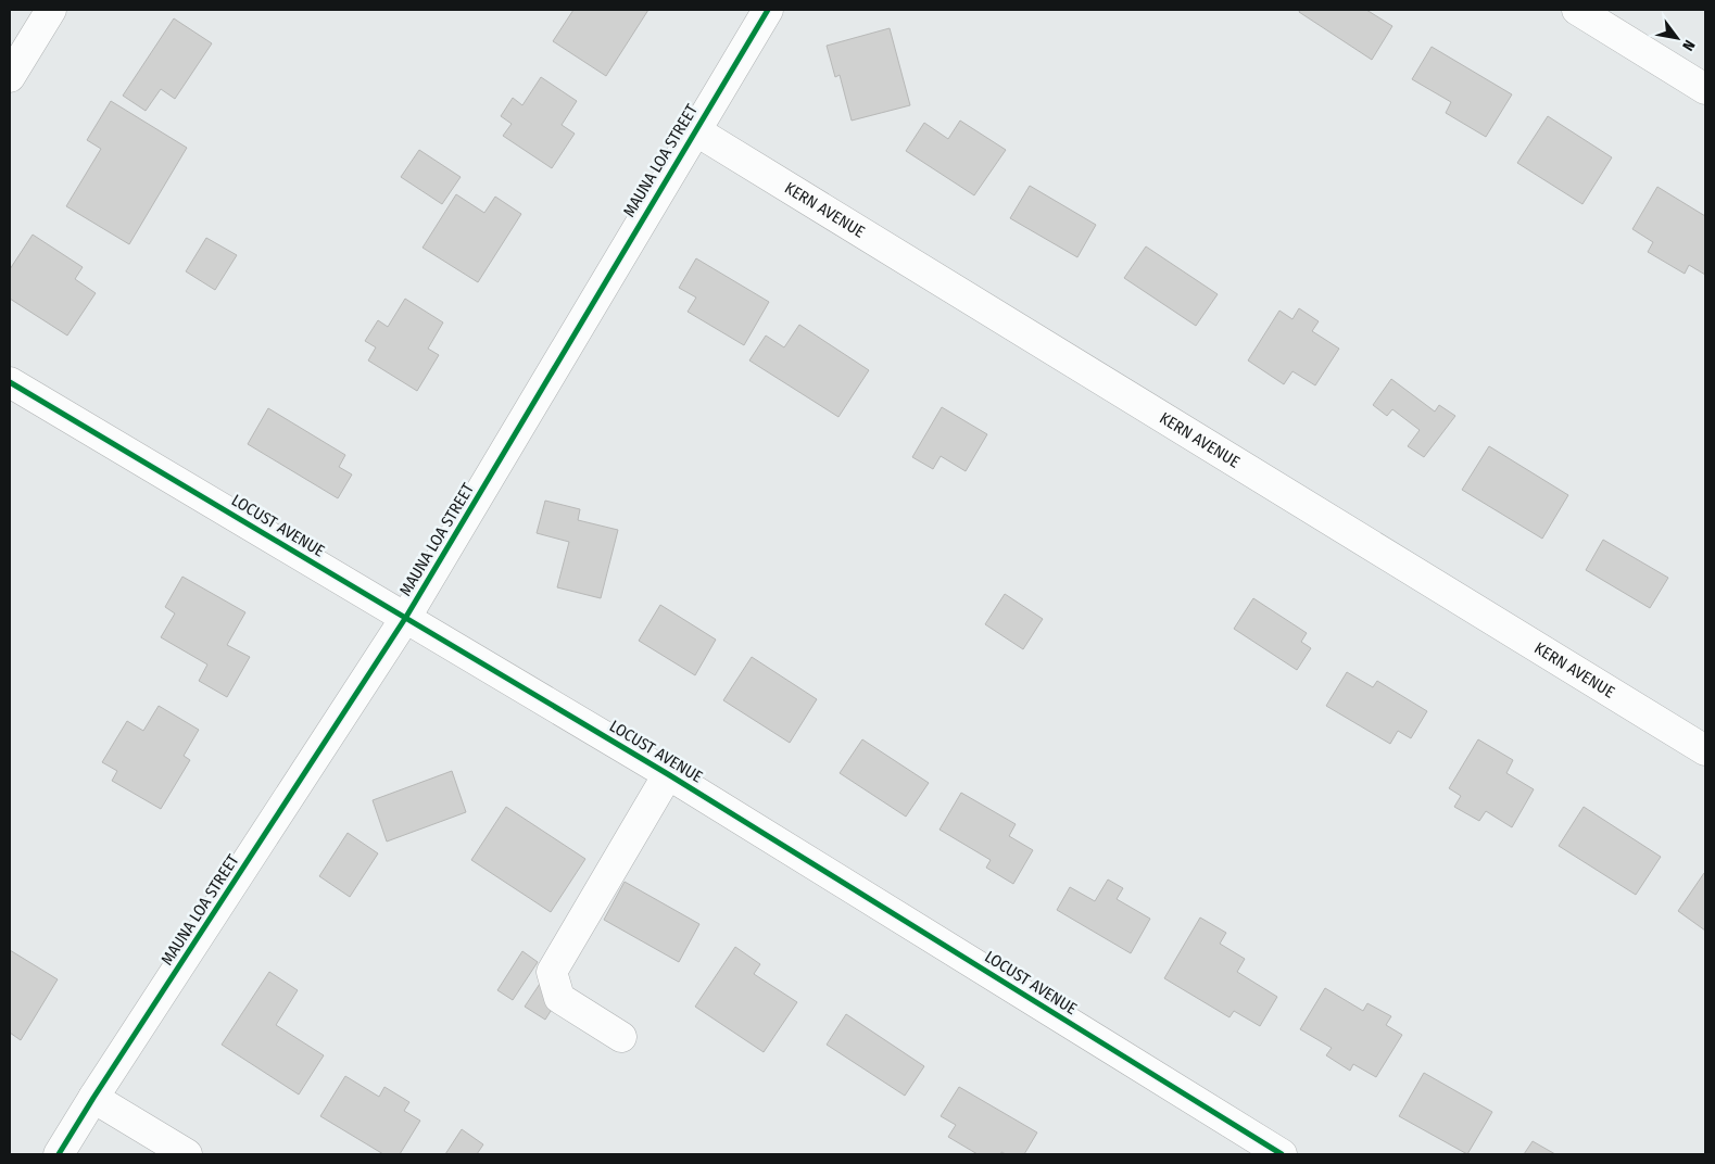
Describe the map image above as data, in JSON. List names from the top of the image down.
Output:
{
  "streets": {
    "street": ["MAUNA LOA STREET", "KERN AVENUE", "LOCUST AVENUE"]
  },
  "crossings": [
    ["MAUNA LOA STREET", "KERN AVENUE"],
    ["MAUNA LOA STREET", "LOCUST AVENUE"]
  ],
  "north": "bottom right"
}
